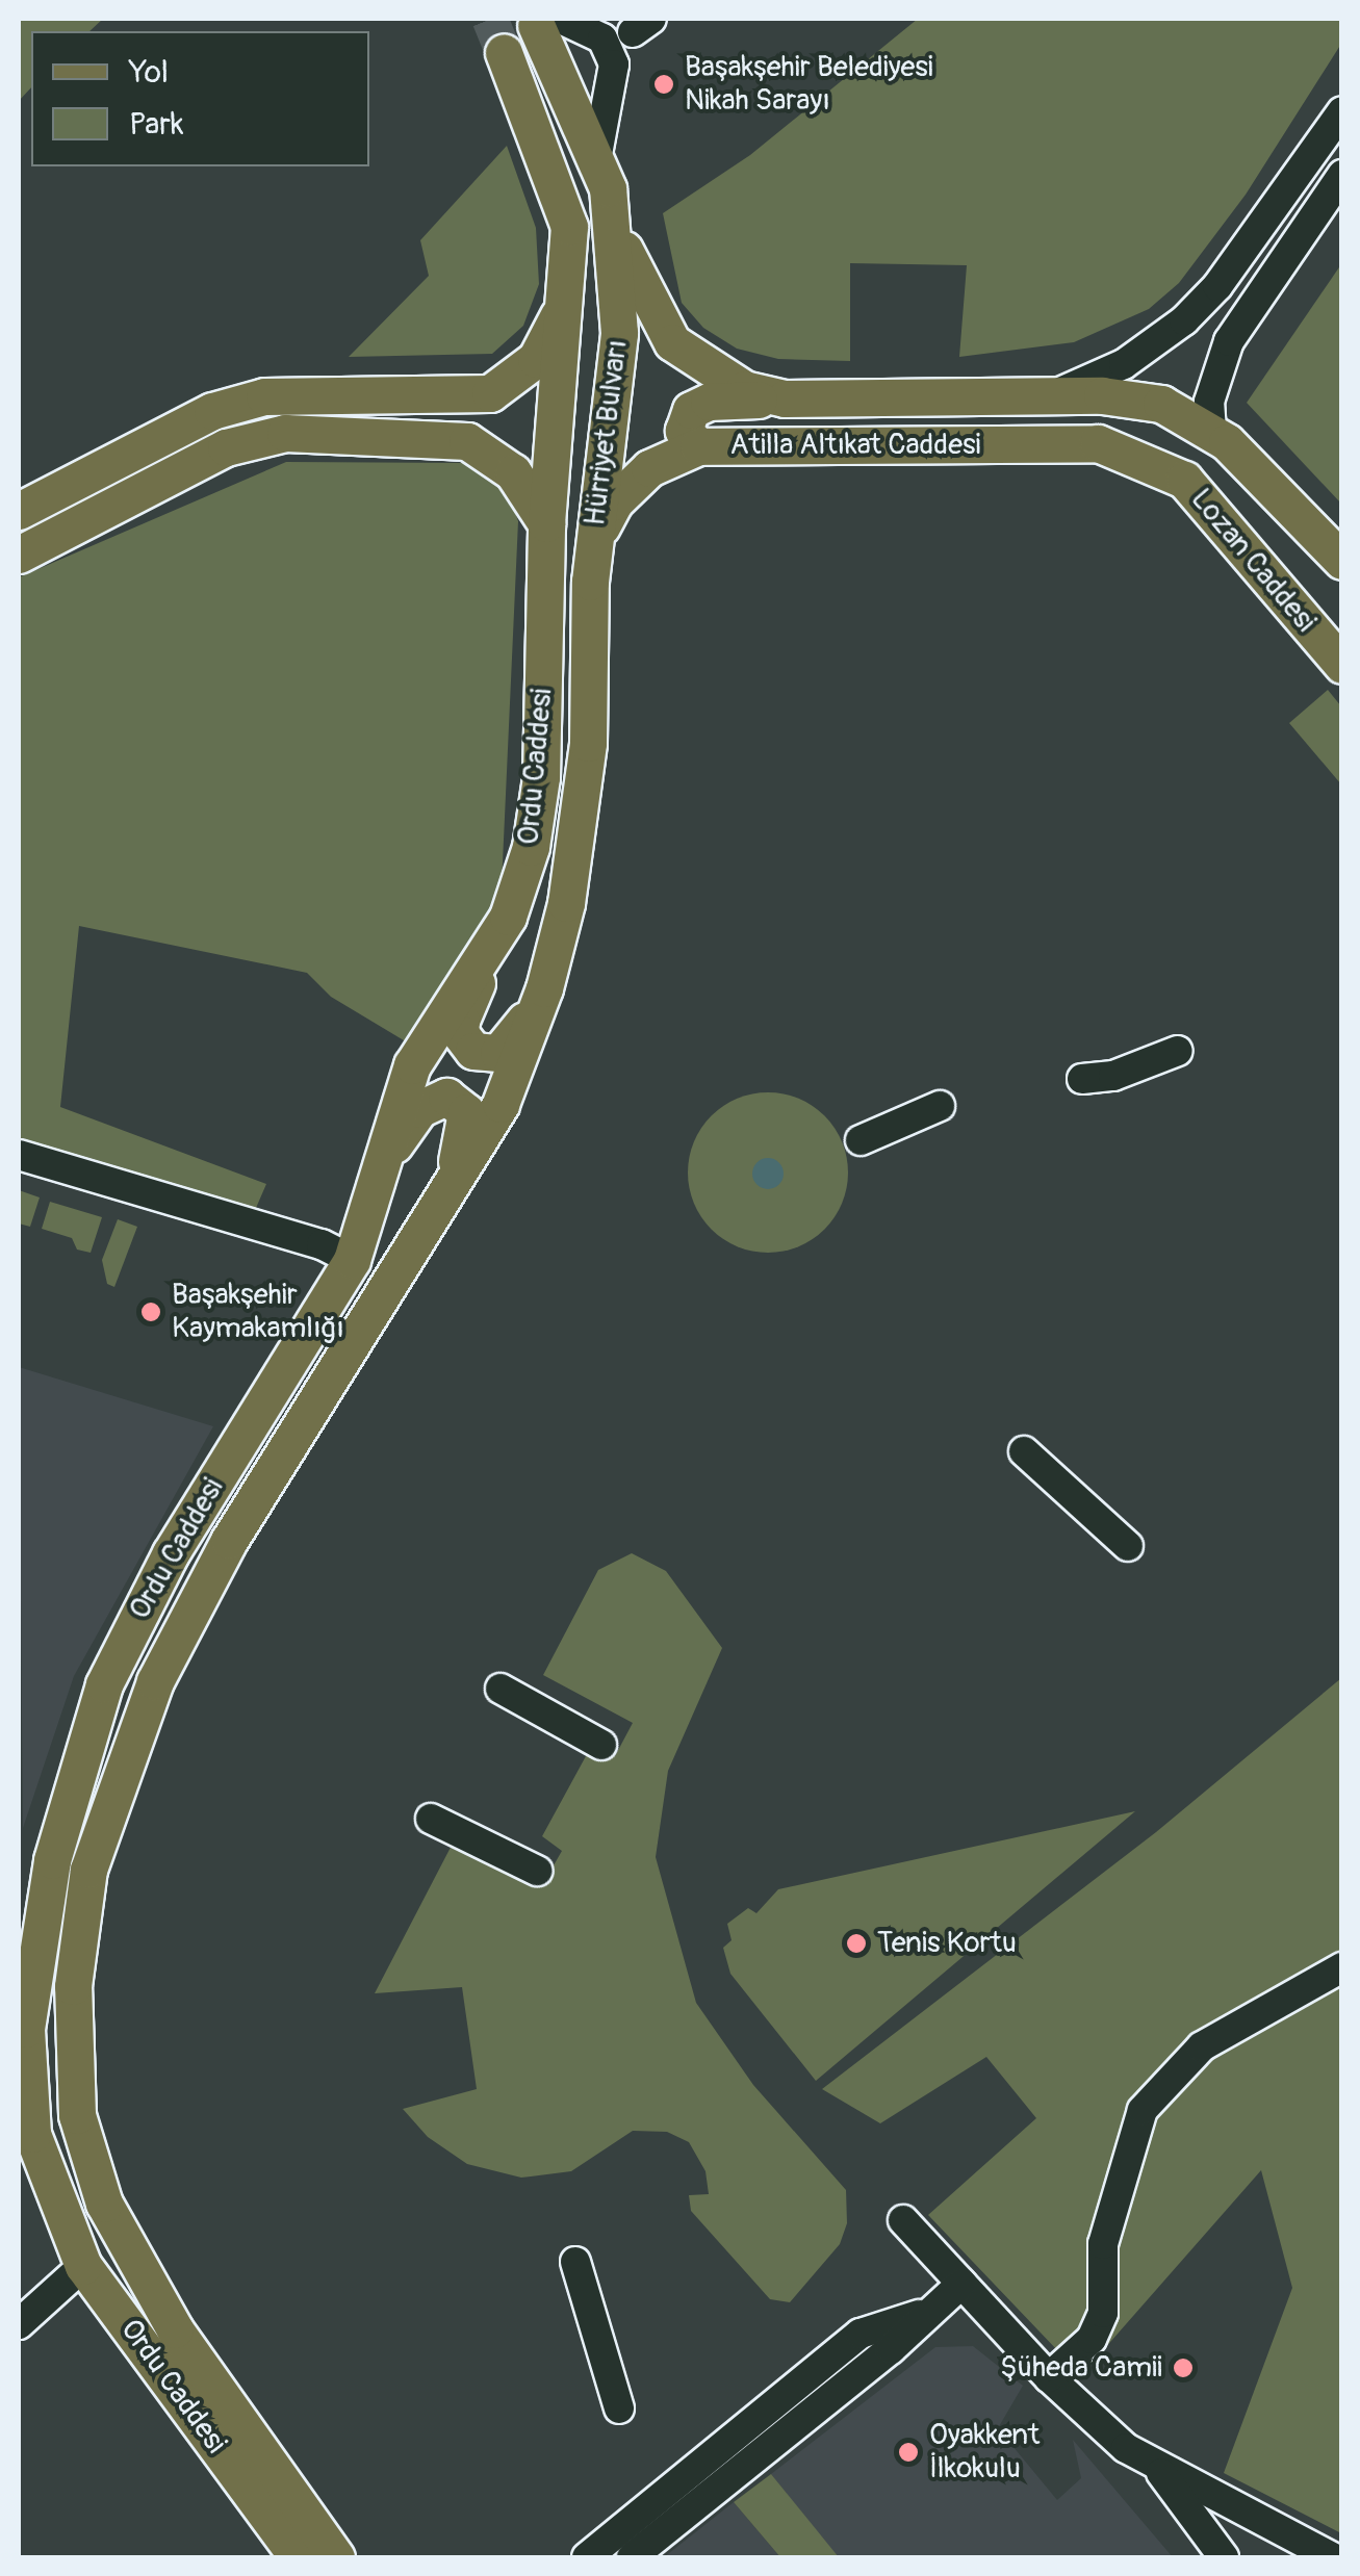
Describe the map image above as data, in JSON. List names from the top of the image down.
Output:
{
  "streets": {
    "main road": [
      "Hürriyet Bulvarı",
      "Atilla Altıkat Caddesi",
      "Lozan Caddesi",
      "Ordu Caddesi"
    ]
  },
  "crossings": [
    ["Hürriyet Bulvarı", "Atilla Altıkat Caddesi"],
    ["Hürriyet Bulvarı", "Ordu Caddesi"],
    ["Atilla Altıkat Caddesi", "Lozan Caddesi"],
    ["Atilla Altıkat Caddesi", "Ordu Caddesi"]
  ],
  "places": [
    "Başakşehir Belediyesi Nikah Sarayı",
    "Başakşehir Kaymakamlığı",
    "Tenis Kortu",
    "Şüheda Camii",
    "Oyakkent İlkokulu"
  ],
  "legend": ["Yol", "Park"]
}
